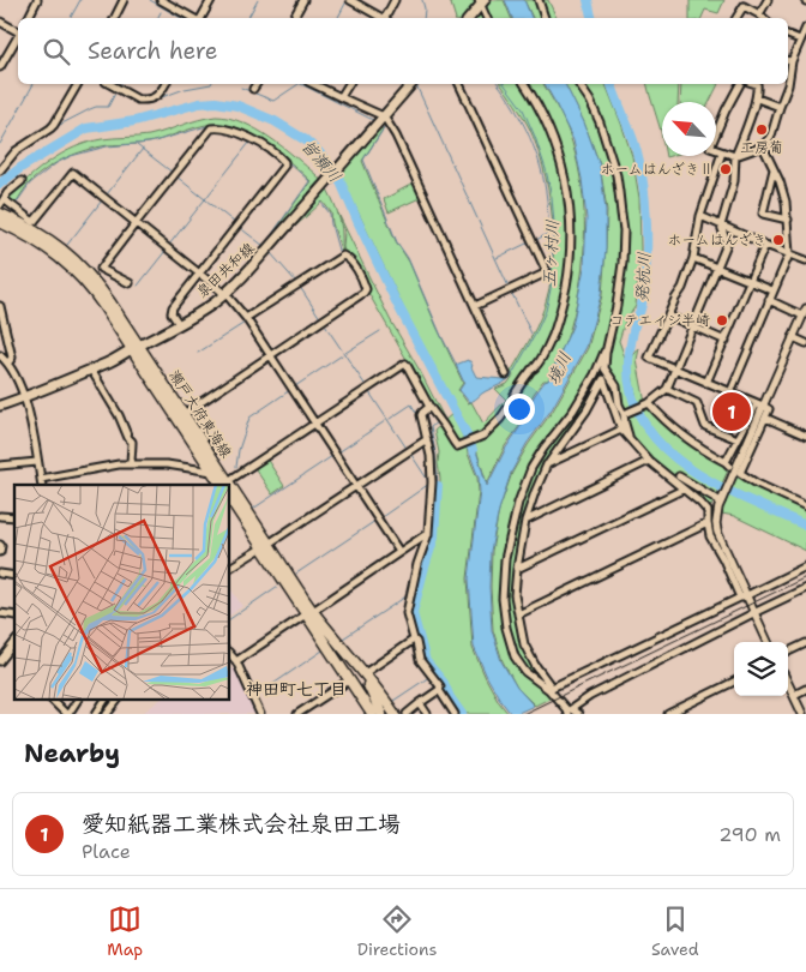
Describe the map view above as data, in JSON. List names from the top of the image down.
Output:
{
  "streets": {
    "main road": ["泉田共和線", "瀬戸大府東海線"]
  },
  "crossings": [
    ["泉田共和線", "瀬戸大府東海線"]
  ],
  "districts": ["神田町七丁目"],
  "water": [
    "皆瀬川",
    "五ヶ村川",
    "発杭川",
    "境川"
  ],
  "places": [
    "工房葡",
    "ホームはんざきⅡ",
    "ホームはんざき",
    "コテエイジ半崎"
  ],
  "north": "top left",
  "page": {
    "search": "Search here",
    "pins": "1",
    "heading": "Nearby",
    "list": [
      {
        "mark": "1",
        "name": "愛知紙器工業株式会社泉田工場",
        "note": "Place",
        "value": "290 m"
      }
    ],
    "nav": ["Map", "Directions", "Saved"]
  }
}
